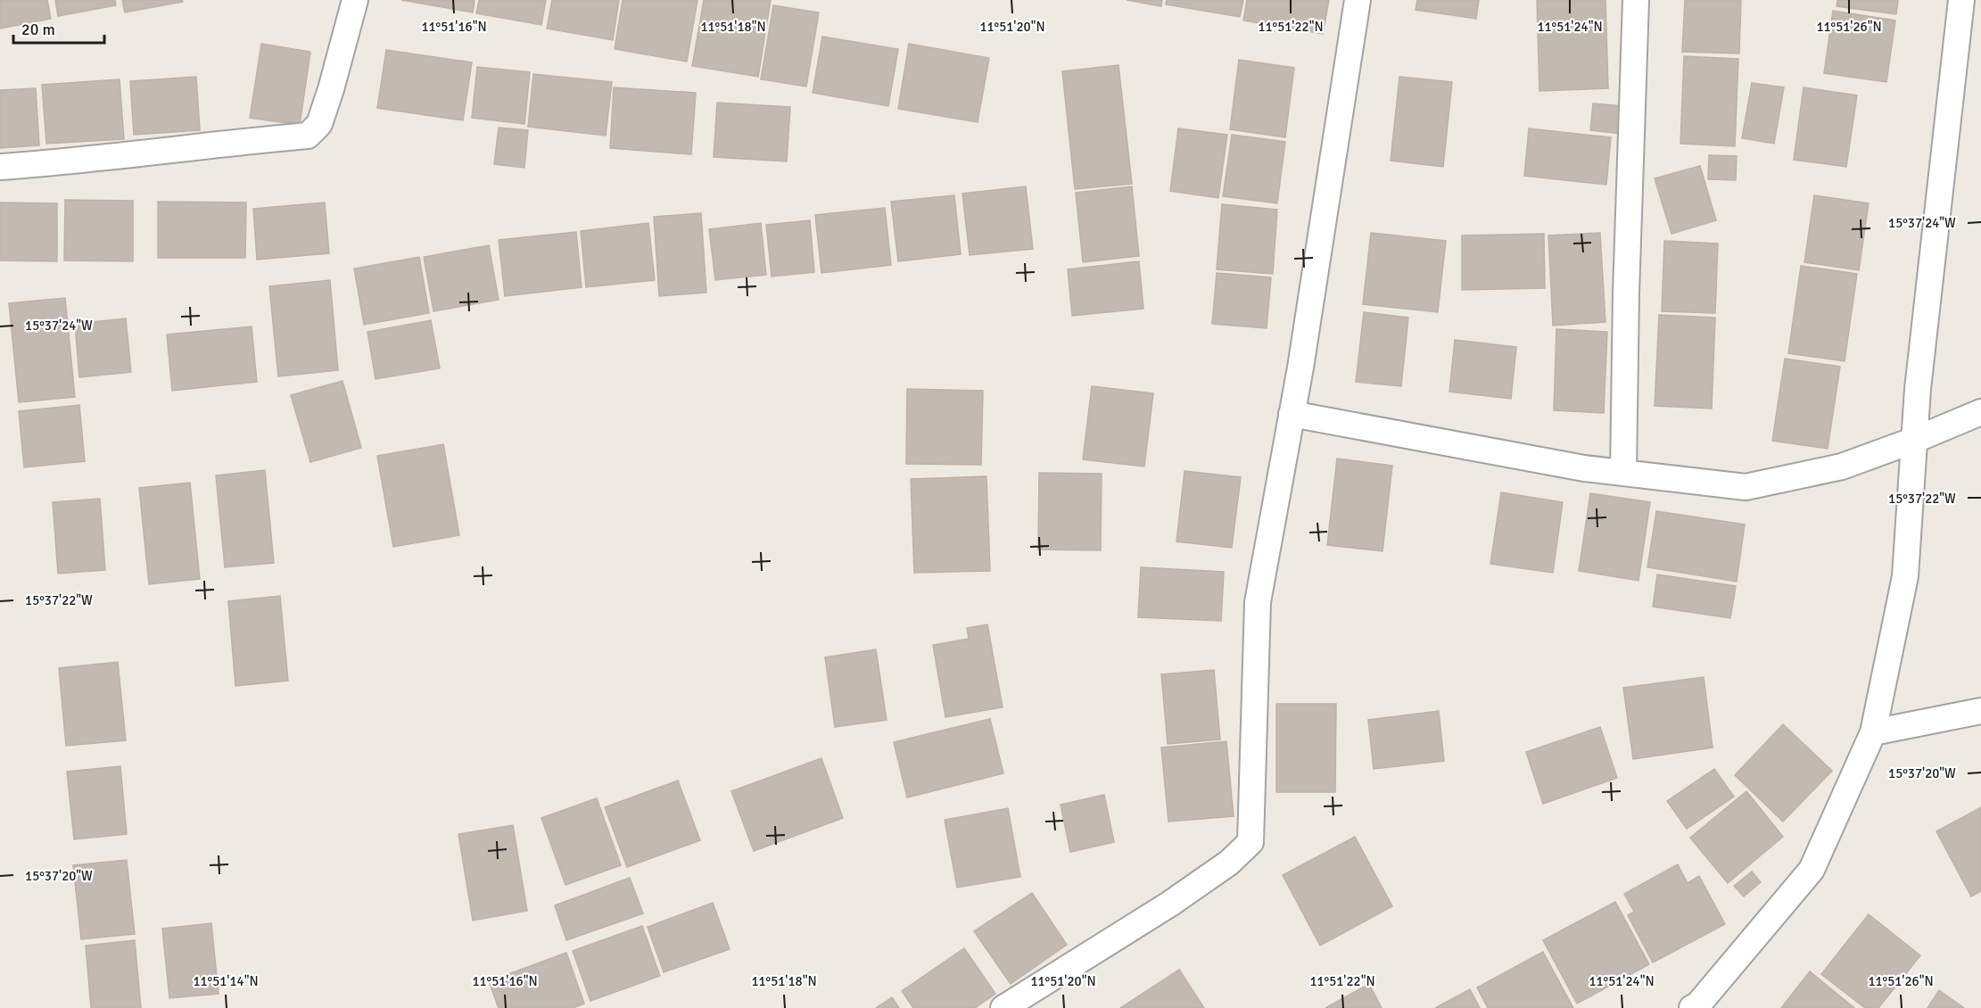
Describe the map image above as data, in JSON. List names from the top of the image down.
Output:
{
  "scale_bar": "20 m",
  "coordinates": [
    "11°51'16\"N",
    "11°51'18\"N",
    "11°51'20\"N",
    "11°51'22\"N",
    "11°51'24\"N",
    "11°51'26\"N",
    "15°37'24\"W",
    "15°37'22\"W",
    "15°37'20\"W",
    "11°51'14\"N"
  ]
}
